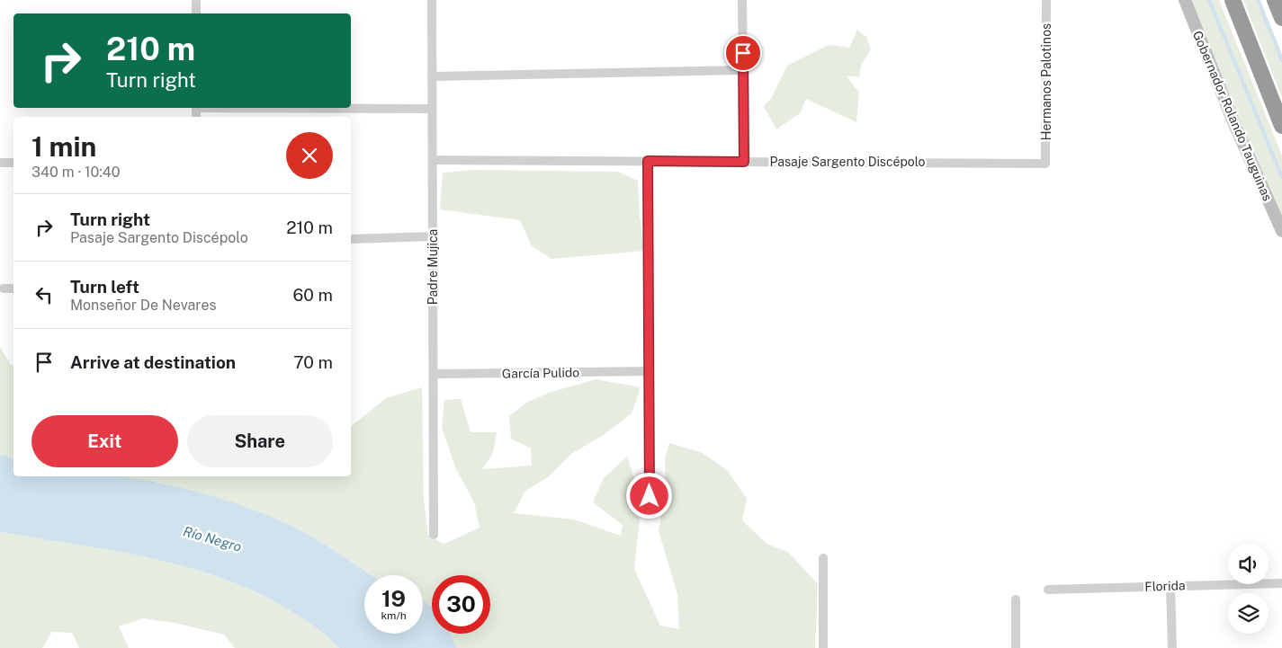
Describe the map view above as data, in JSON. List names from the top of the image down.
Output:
{
  "streets": {
    "street": [
      "Hermanos Palotinos",
      "Gobernador Rolando Tauguinas",
      "Pasaje Sargento Discépolo",
      "Padre Mujica",
      "García Pulido",
      "Florida"
    ]
  },
  "crossings": [
    ["Hermanos Palotinos", "Pasaje Sargento Discépolo"],
    ["Pasaje Sargento Discépolo", "Padre Mujica"],
    ["Padre Mujica", "García Pulido"]
  ],
  "water": ["Río Negro"],
  "page": {
    "turn": ["210 m", "Turn right"],
    "heading": ["1 min", "340 m · 10:40"],
    "list": [
      {
        "name": "Turn right",
        "note": "Pasaje Sargento Discépolo",
        "value": "210 m"
      },
      {
        "name": "Turn left",
        "note": "Monseñor De Nevares",
        "value": "60 m"
      },
      {
        "name": "Arrive at destination",
        "value": "70 m"
      }
    ],
    "buttons": ["Exit", "Share"],
    "speed": "19 km/h",
    "limit": "30"
  }
}
